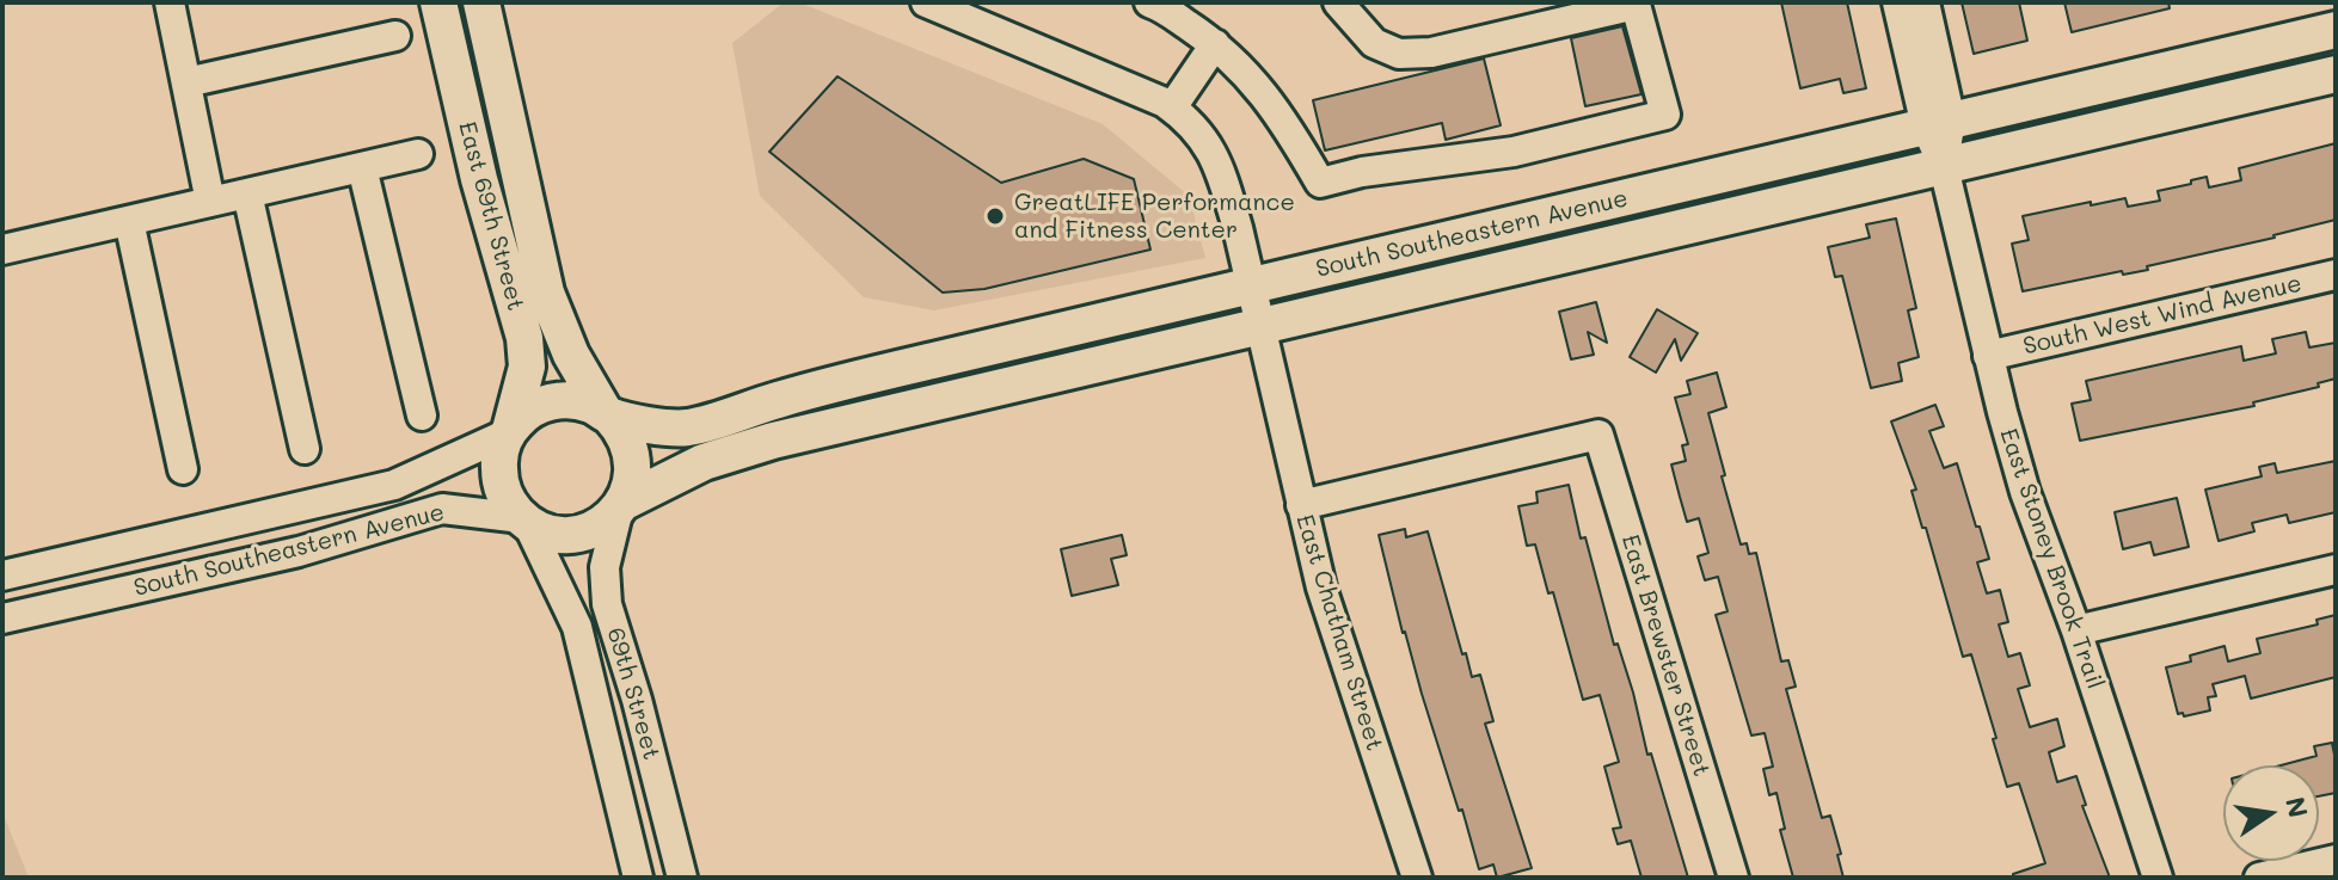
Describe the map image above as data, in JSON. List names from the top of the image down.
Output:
{
  "streets": {
    "main road": ["East 69th Street", "South Southeastern Avenue"],
    "street": [
      "South West Wind Avenue",
      "East Stoney Brook Trail",
      "East Chatham Street",
      "East Brewster Street",
      "69th Street"
    ]
  },
  "crossings": [
    ["East 69th Street", "South Southeastern Avenue"],
    ["East 69th Street", "69th Street"],
    ["South Southeastern Avenue", "East Stoney Brook Trail"],
    ["South Southeastern Avenue", "East Chatham Street"],
    ["South Southeastern Avenue", "69th Street"],
    ["South West Wind Avenue", "East Stoney Brook Trail"],
    ["East Chatham Street", "East Brewster Street"]
  ],
  "places": ["GreatLIFE Performance and Fitness Center"],
  "north": "right"
}
